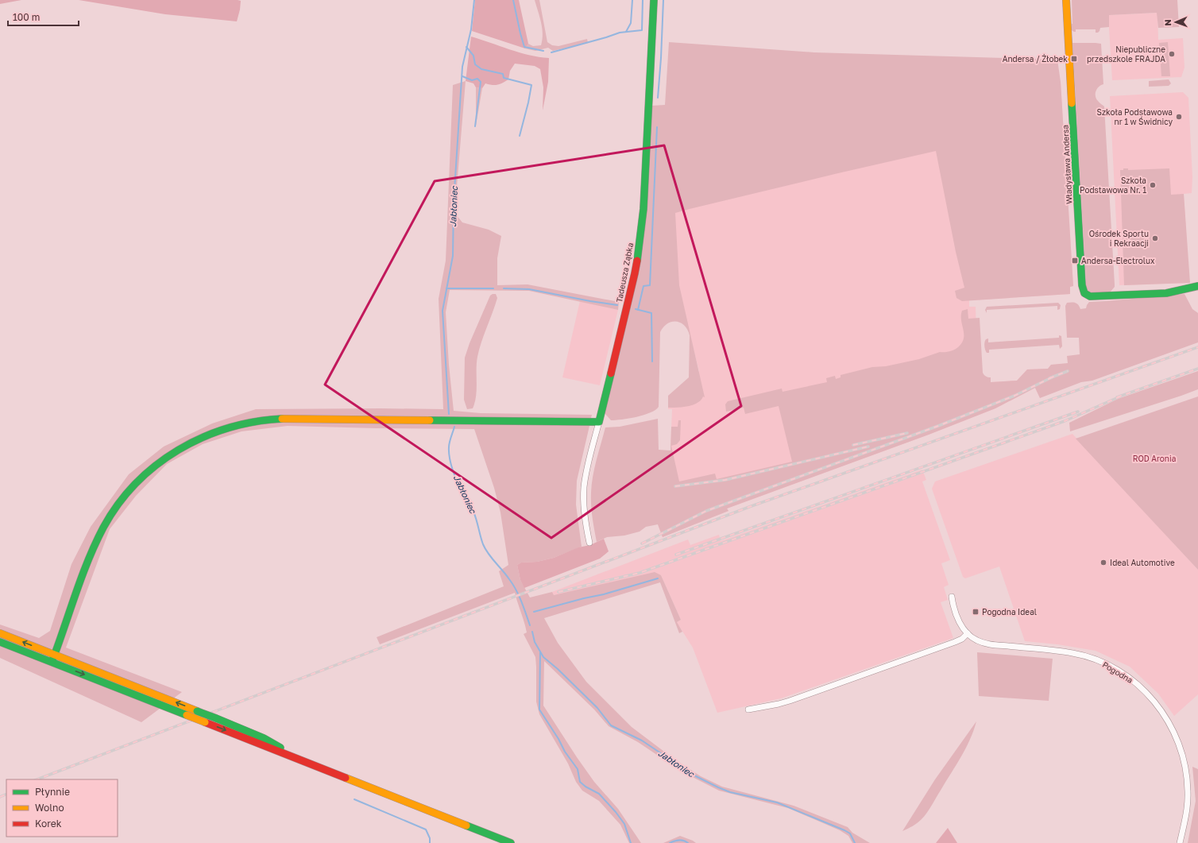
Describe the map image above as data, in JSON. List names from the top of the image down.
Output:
{
  "streets": {
    "street": ["Władysława Andersa", "Tadeusza Ząbka", "Pogodna"]
  },
  "water": ["Jabłoniec"],
  "parks": ["ROD Aronia"],
  "places": {
    "other": [
      "Niepubliczne przedszkole FRAJDA",
      "Szkoła Podstawowa nr 1 w Świdnicy",
      "Szkoła Podstawowa Nr. 1",
      "Ośrodek Sportu i Rekraacji",
      "Ideal Automotive"
    ],
    "transit": ["Andersa / Żłobek", "Andersa-Electrolux", "Pogodna Ideal"]
  },
  "legend": ["Płynnie", "Wolno", "Korek"],
  "scale_bar": "100 m",
  "north": "left"
}
